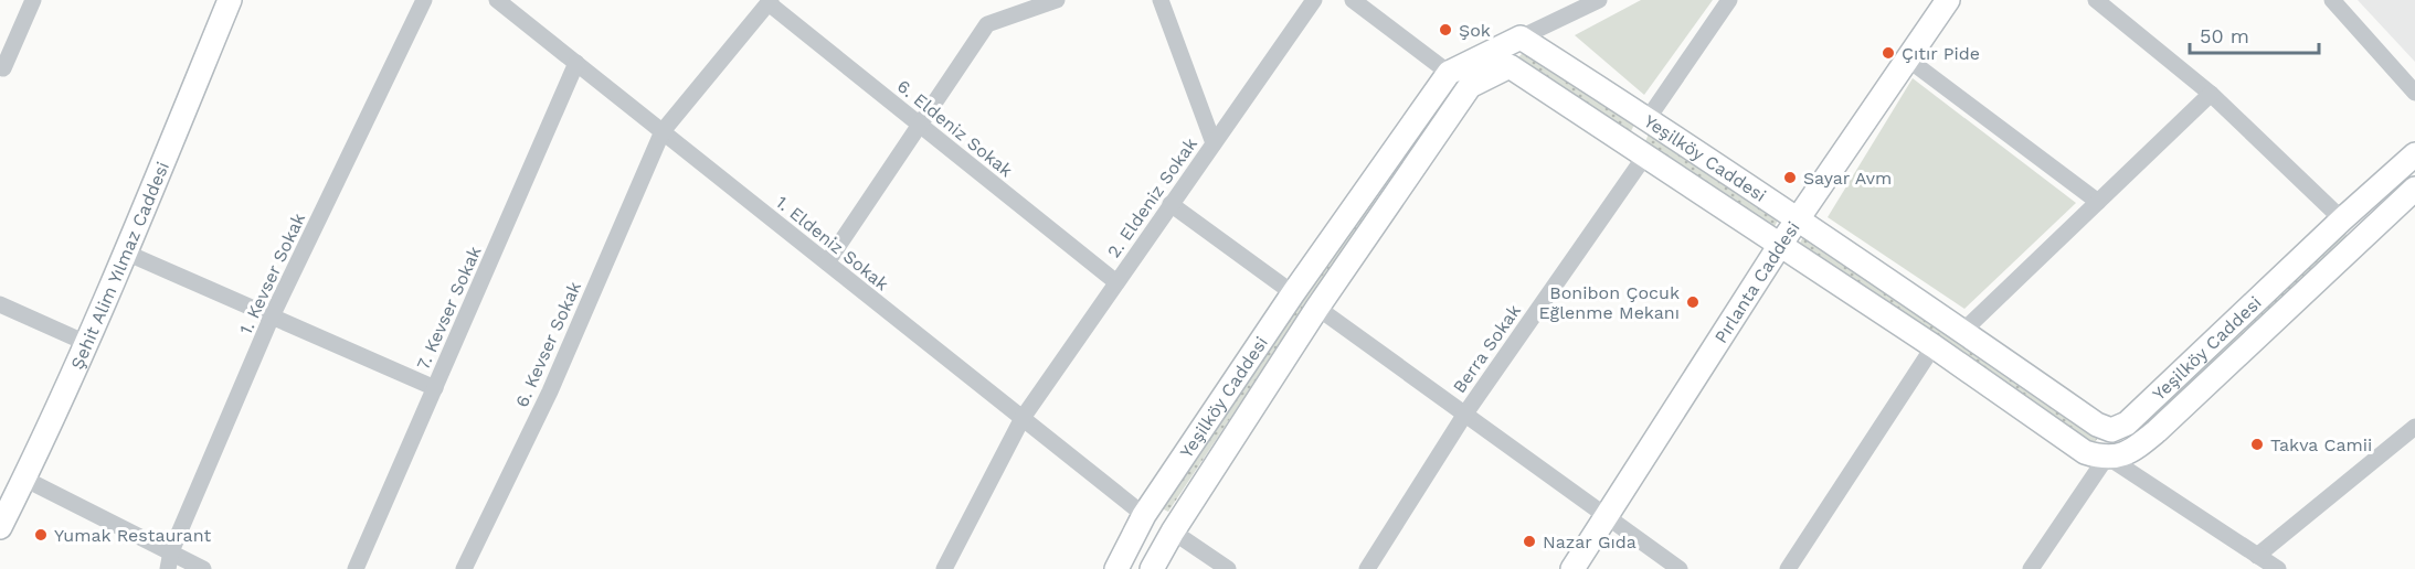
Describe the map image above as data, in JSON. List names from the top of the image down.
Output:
{
  "streets": {
    "street": [
      "6. Eldeniz Sokak",
      "Yeşilköy Caddesi",
      "2. Eldeniz Sokak",
      "1. Eldeniz Sokak",
      "Şehit Alim Yılmaz Caddesi",
      "1. Kevser Sokak",
      "Pırlanta Caddesi",
      "7. Kevser Sokak",
      "6. Kevser Sokak",
      "Berra Sokak"
    ]
  },
  "crossings": [
    ["6. Eldeniz Sokak", "2. Eldeniz Sokak"],
    ["6. Eldeniz Sokak", "6. Kevser Sokak"],
    ["Yeşilköy Caddesi", "1. Eldeniz Sokak"],
    ["Yeşilköy Caddesi", "Pırlanta Caddesi"],
    ["Yeşilköy Caddesi", "Berra Sokak"],
    ["2. Eldeniz Sokak", "1. Eldeniz Sokak"],
    ["1. Eldeniz Sokak", "7. Kevser Sokak"],
    ["1. Eldeniz Sokak", "6. Kevser Sokak"]
  ],
  "places": [
    "Şok",
    "Çıtır Pide",
    "Sayar Avm",
    "Bonibon Çocuk Eğlenme Mekanı",
    "Takva Camii",
    "Yumak Restaurant",
    "Nazar Gıda"
  ],
  "scale_bar": "50 m"
}
